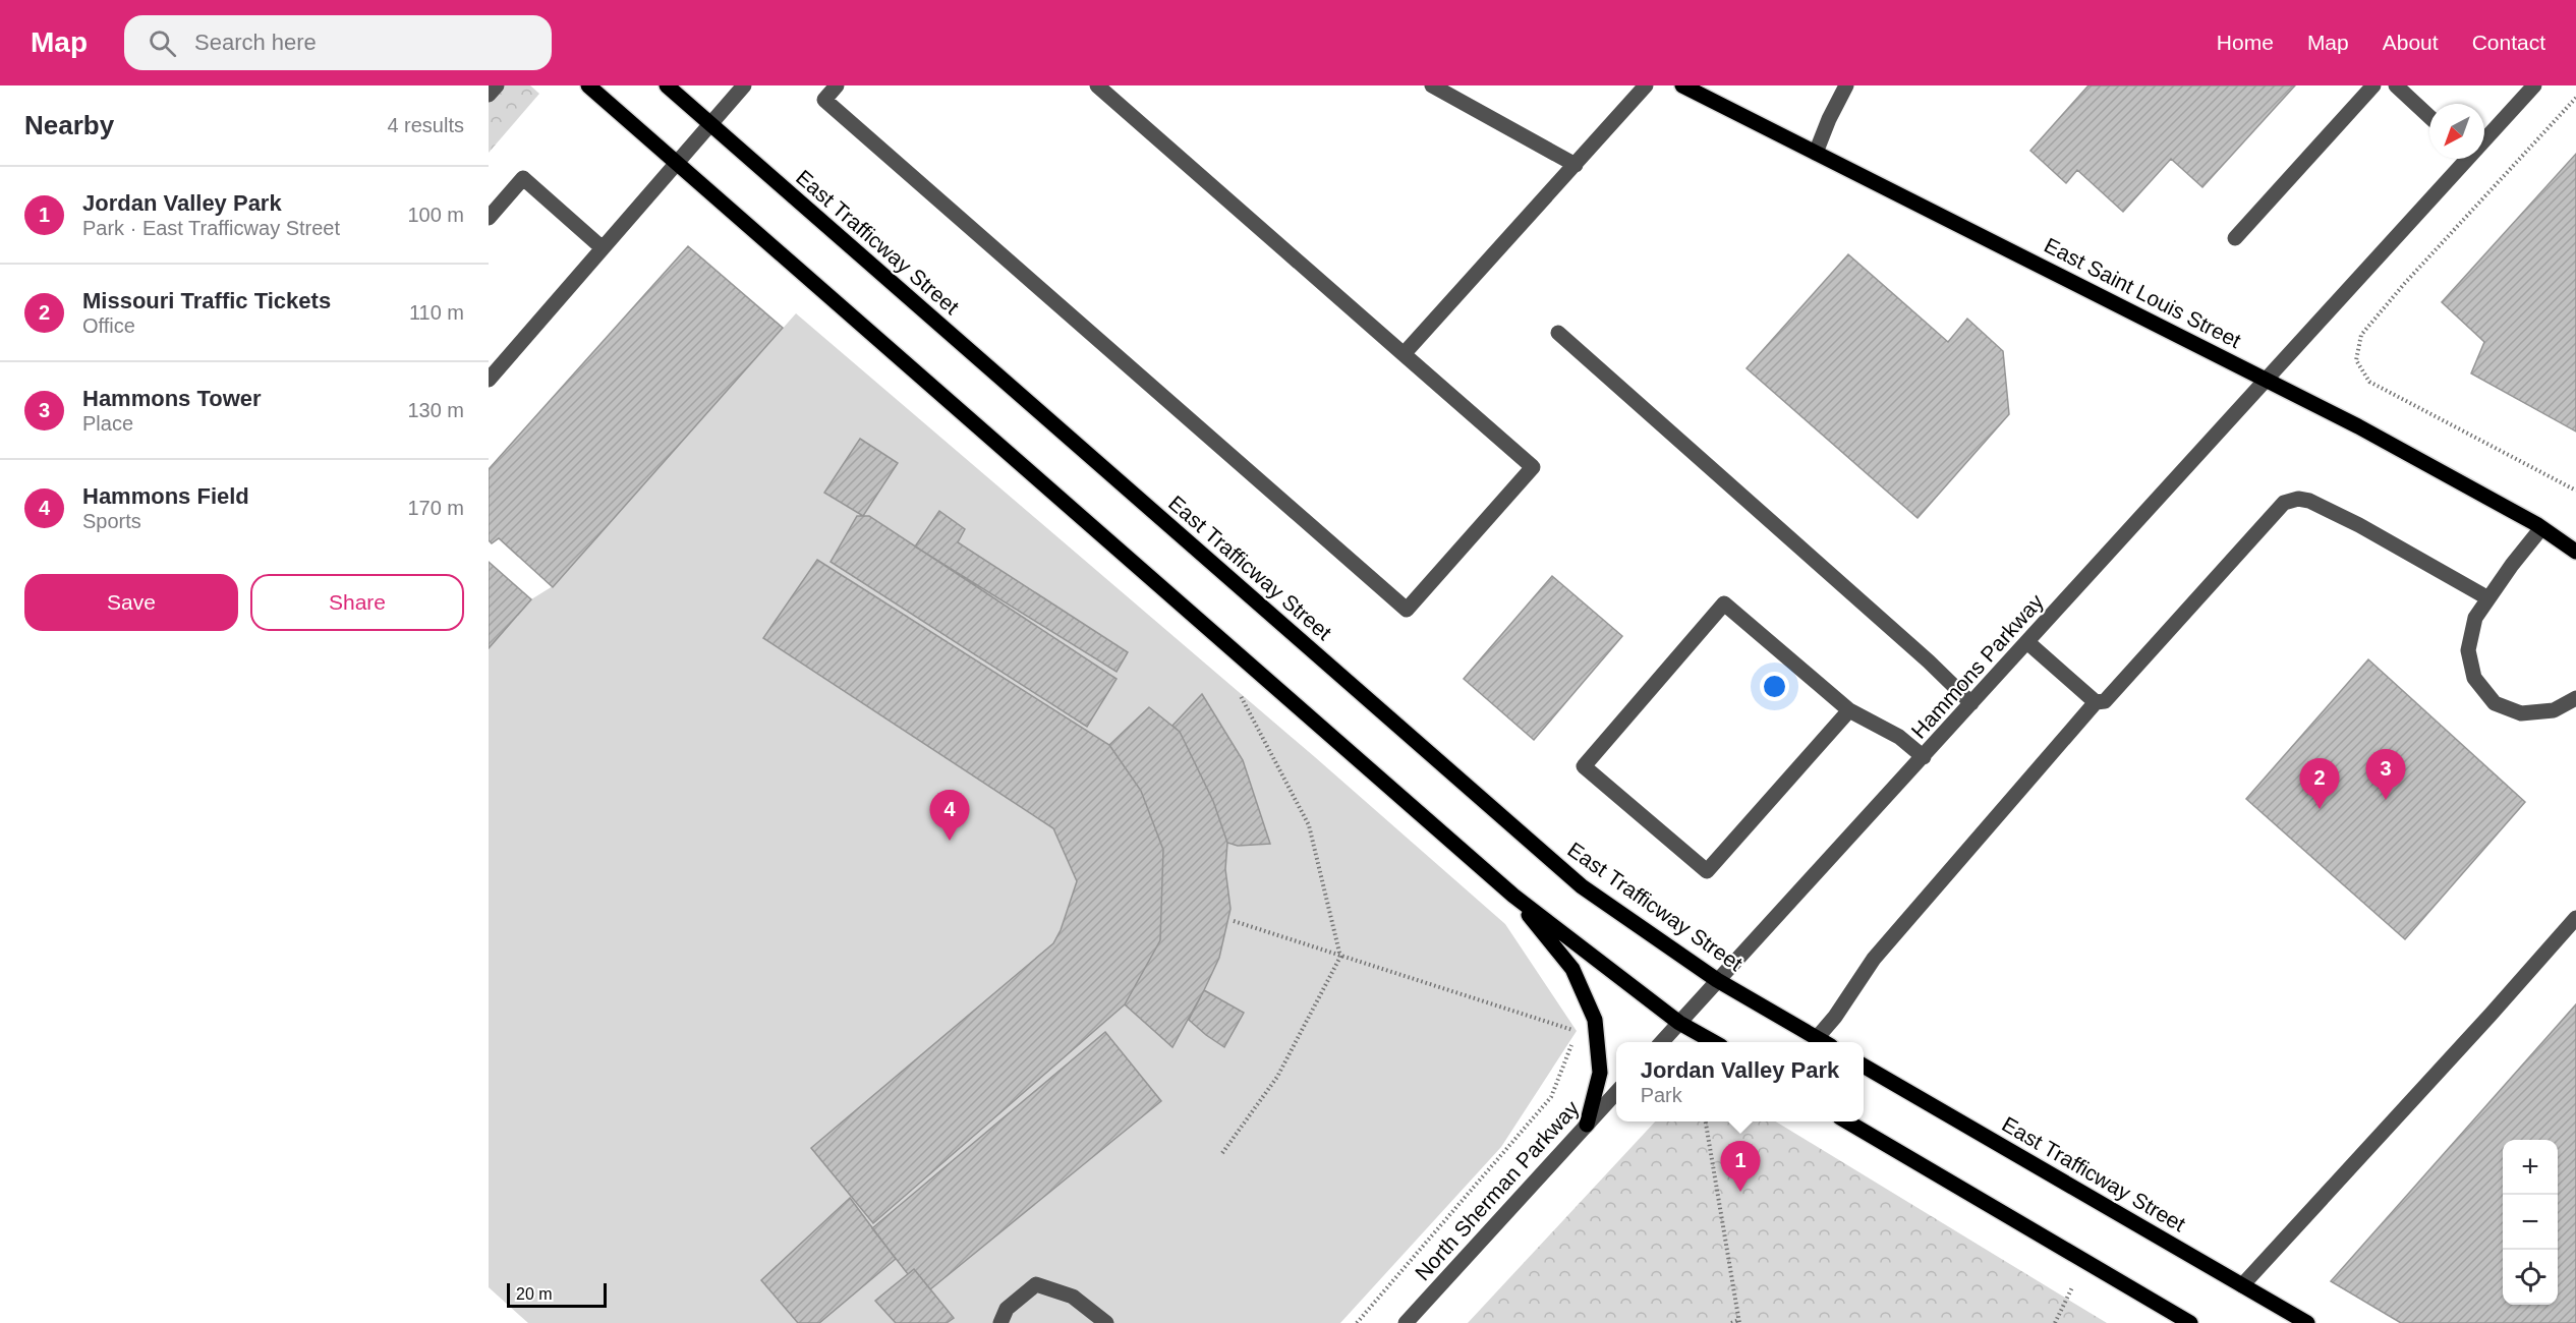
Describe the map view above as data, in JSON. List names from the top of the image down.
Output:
{
  "streets": {
    "main road": ["East Trafficway Street", "East Saint Louis Street"],
    "street": ["Hammons Parkway", "North Sherman Parkway"]
  },
  "crossings": [
    ["East Trafficway Street", "Hammons Parkway"],
    ["East Saint Louis Street", "Hammons Parkway"]
  ],
  "scale_bar": "20 m",
  "north": "bottom left",
  "page": {
    "header": "Map",
    "search": "Search here",
    "nav": [
      "Home",
      "Map",
      "About",
      "Contact"
    ],
    "heading": ["Nearby", "4 results"],
    "list": [
      {
        "mark": "1",
        "name": "Jordan Valley Park",
        "note": "Park · East Trafficway Street",
        "value": "100 m"
      },
      {
        "mark": "2",
        "name": "Missouri Traffic Tickets",
        "note": "Office",
        "value": "110 m"
      },
      {
        "mark": "3",
        "name": "Hammons Tower",
        "note": "Place",
        "value": "130 m"
      },
      {
        "mark": "4",
        "name": "Hammons Field",
        "note": "Sports",
        "value": "170 m"
      }
    ],
    "buttons": ["Save", "Share"],
    "pins": [
      "3",
      "2",
      "4",
      "1"
    ],
    "popup": ["Jordan Valley Park", "Park"],
    "map_buttons": ["+", "−"],
    "scale": "20 m"
  }
}
